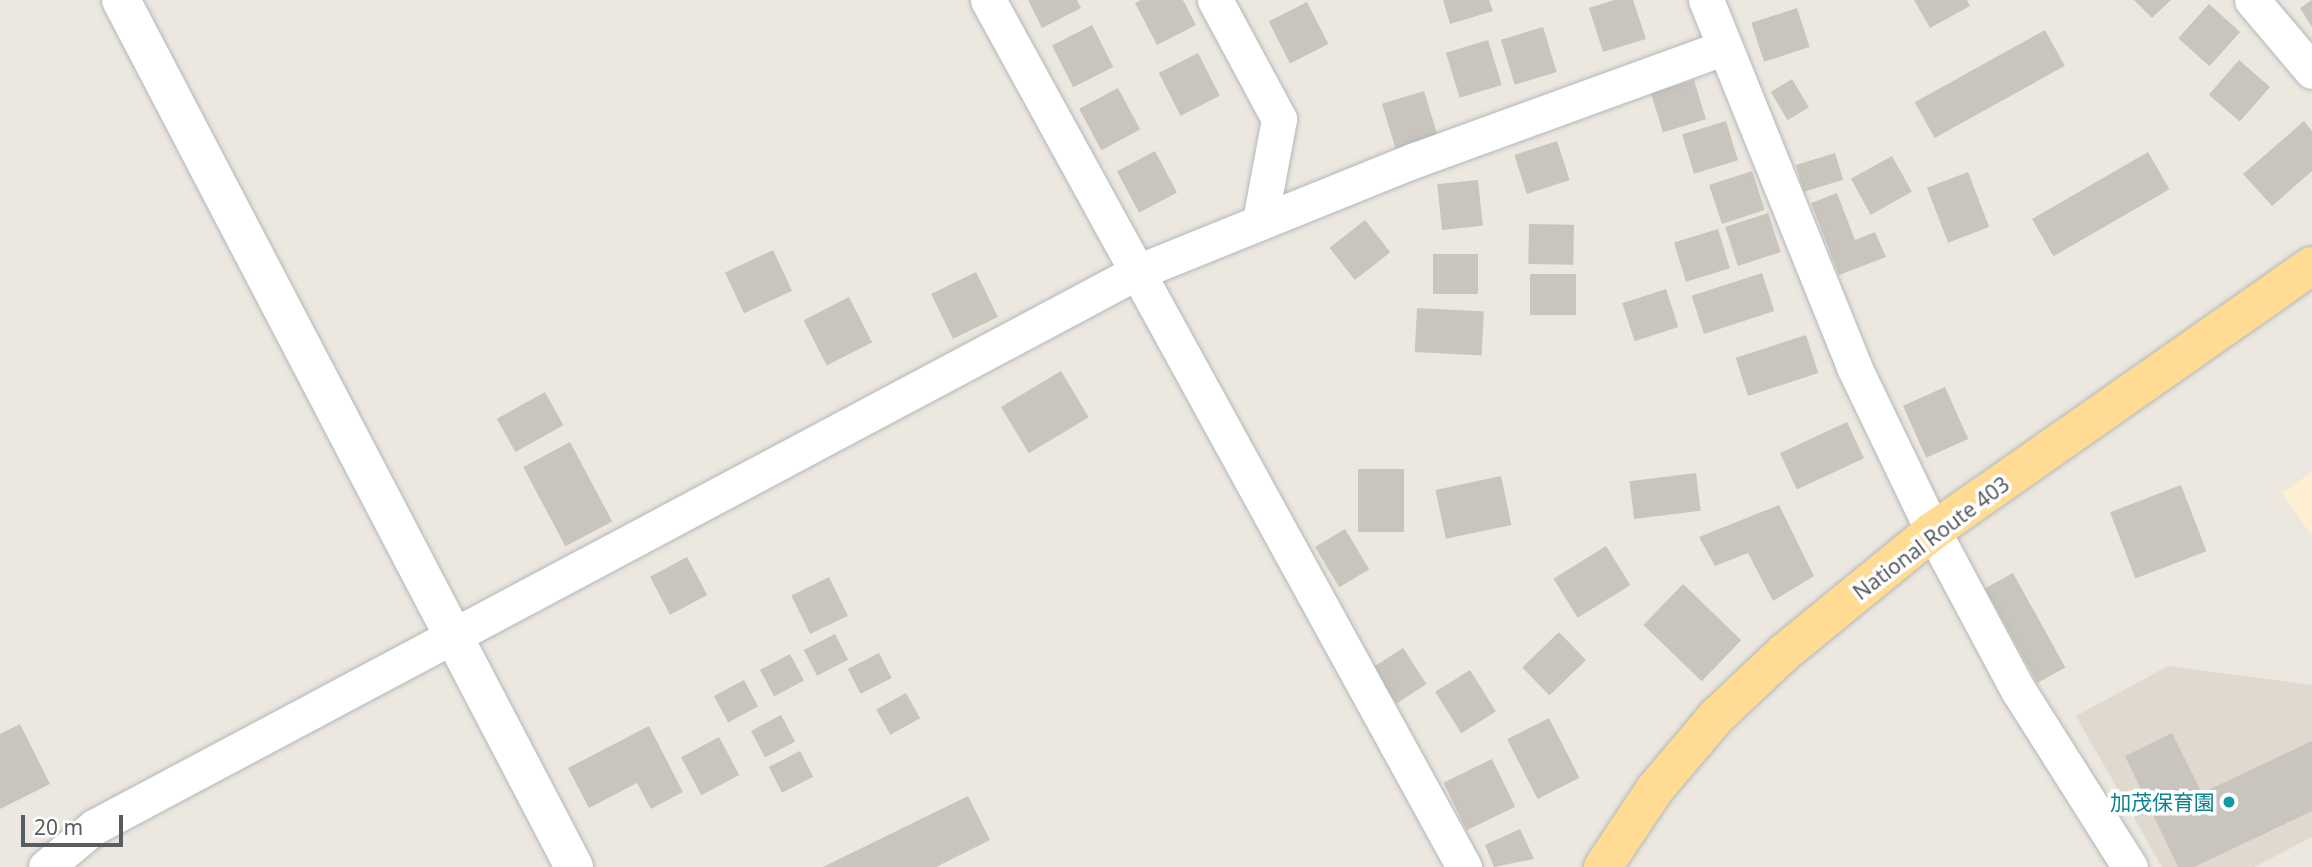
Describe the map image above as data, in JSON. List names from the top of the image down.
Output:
{
  "streets": {
    "highway": ["National Route 403"]
  },
  "places": ["加茂保育園"],
  "scale_bar": "20 m"
}
